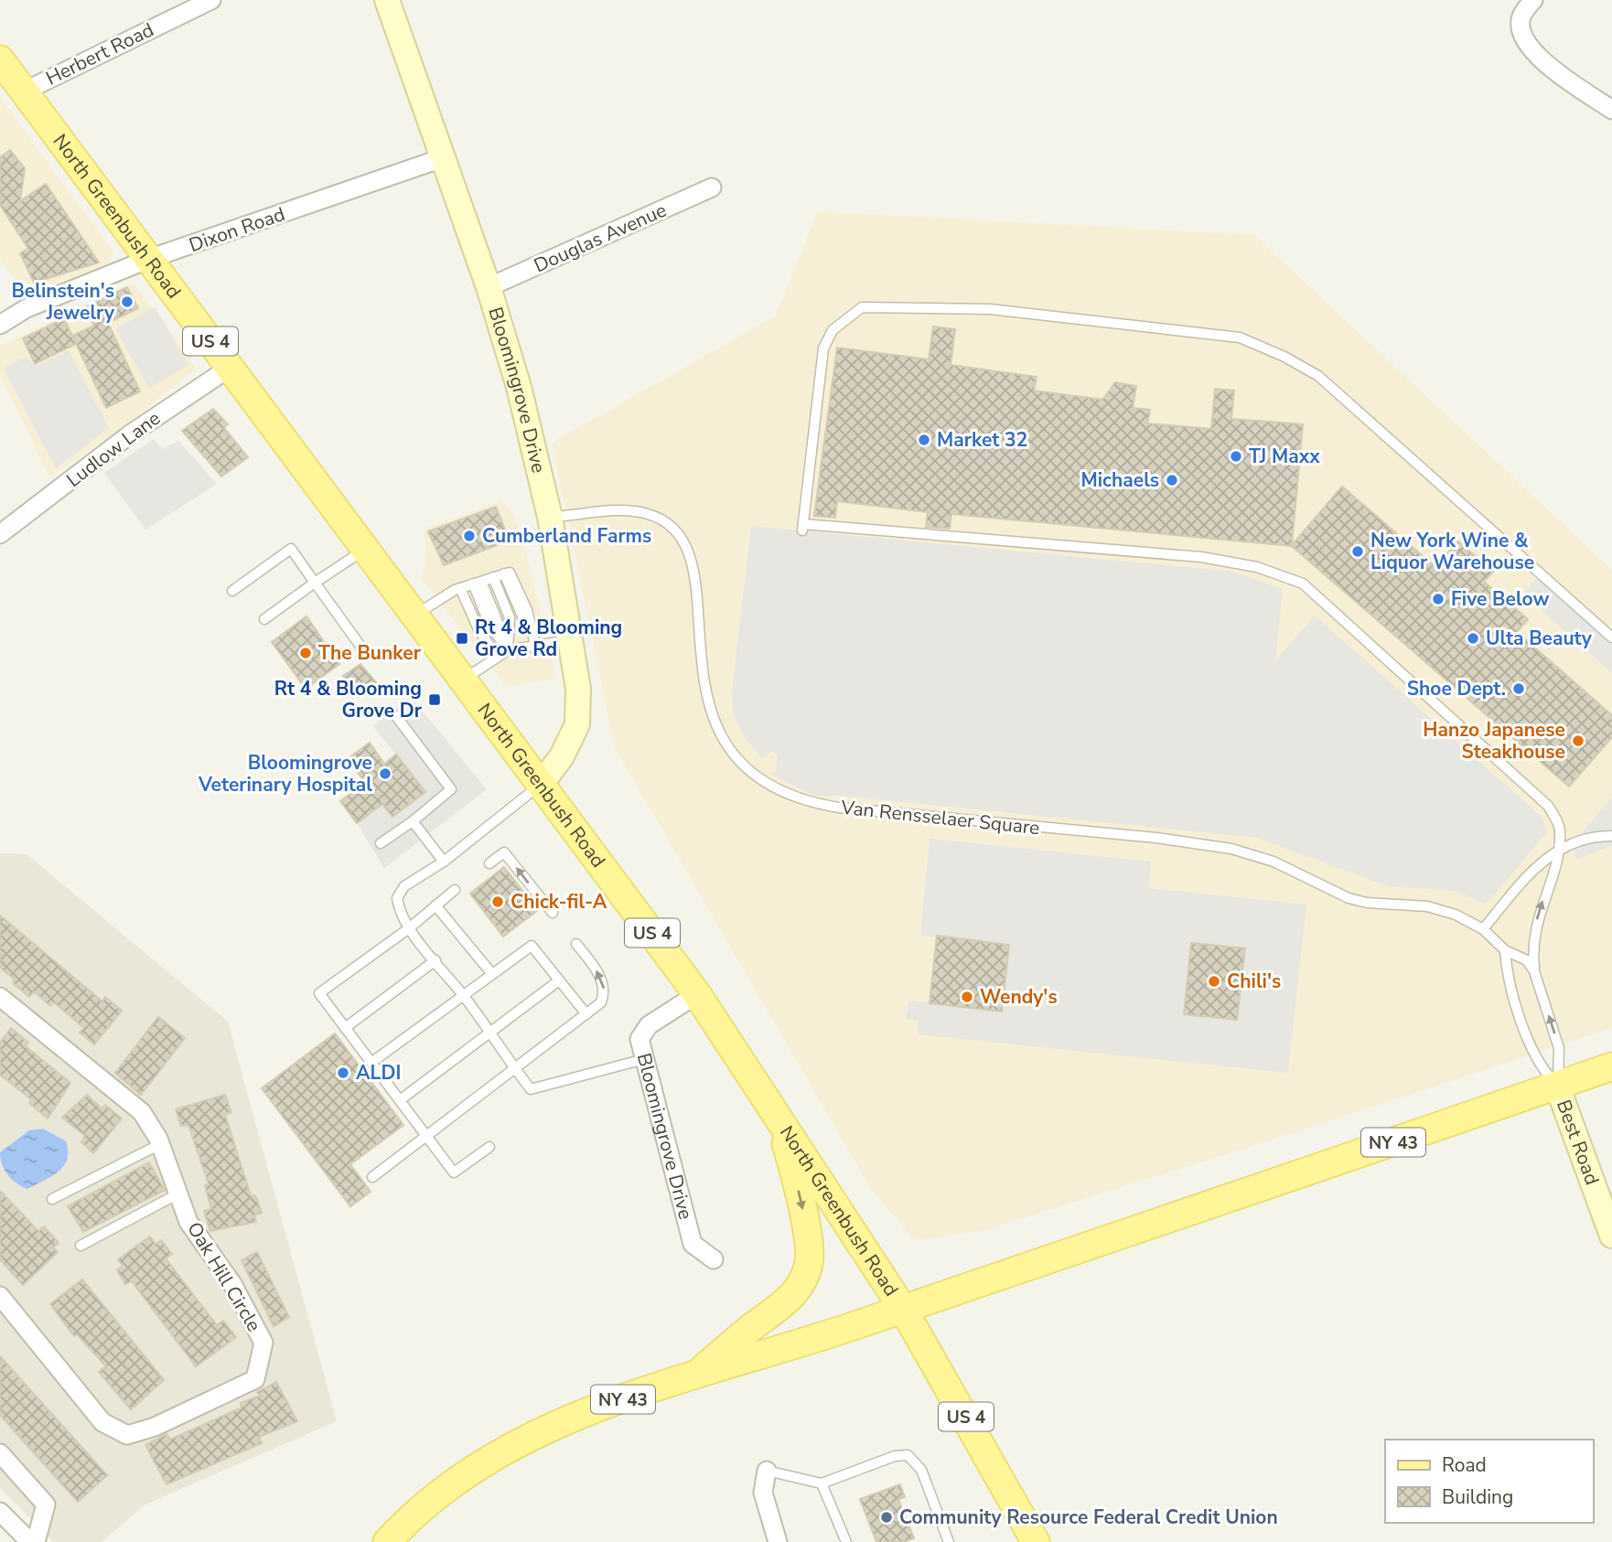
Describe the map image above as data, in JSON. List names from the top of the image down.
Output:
{
  "streets": {
    "main road": ["North Greenbush Road", "US 4", "NY 43"],
    "street": [
      "Herbert Road",
      "Dixon Road",
      "Douglas Avenue",
      "Bloomingrove Drive",
      "Ludlow Lane",
      "Best Road",
      "Oak Hill Circle"
    ],
    "lane": ["Van Rensselaer Square"]
  },
  "crossings": [
    ["Herbert Road", "North Greenbush Road"],
    ["North Greenbush Road", "Dixon Road"],
    ["North Greenbush Road", "Bloomingrove Drive"],
    ["North Greenbush Road", "Ludlow Lane"],
    ["North Greenbush Road", "NY 43"],
    ["Dixon Road", "Bloomingrove Drive"],
    ["Douglas Avenue", "Bloomingrove Drive"],
    ["Bloomingrove Drive", "Van Rensselaer Square"],
    ["NY 43", "Best Road"]
  ],
  "places": {
    "other": [
      "Belinstein's Jewelry",
      "Market 32",
      "TJ Maxx",
      "Michaels",
      "Cumberland Farms",
      "New York Wine & Liquor Warehouse",
      "Five Below",
      "Ulta Beauty",
      "The Bunker",
      "Shoe Dept.",
      "Hanzo Japanese Steakhouse",
      "Bloomingrove Veterinary Hospital",
      "Chick-fil-A",
      "Chili's",
      "Wendy's",
      "ALDI",
      "Community Resource Federal Credit Union"
    ],
    "transit": ["Rt 4 & Blooming Grove Rd", "Rt 4 & Blooming Grove Dr"]
  },
  "legend": ["Road", "Building"]
}
